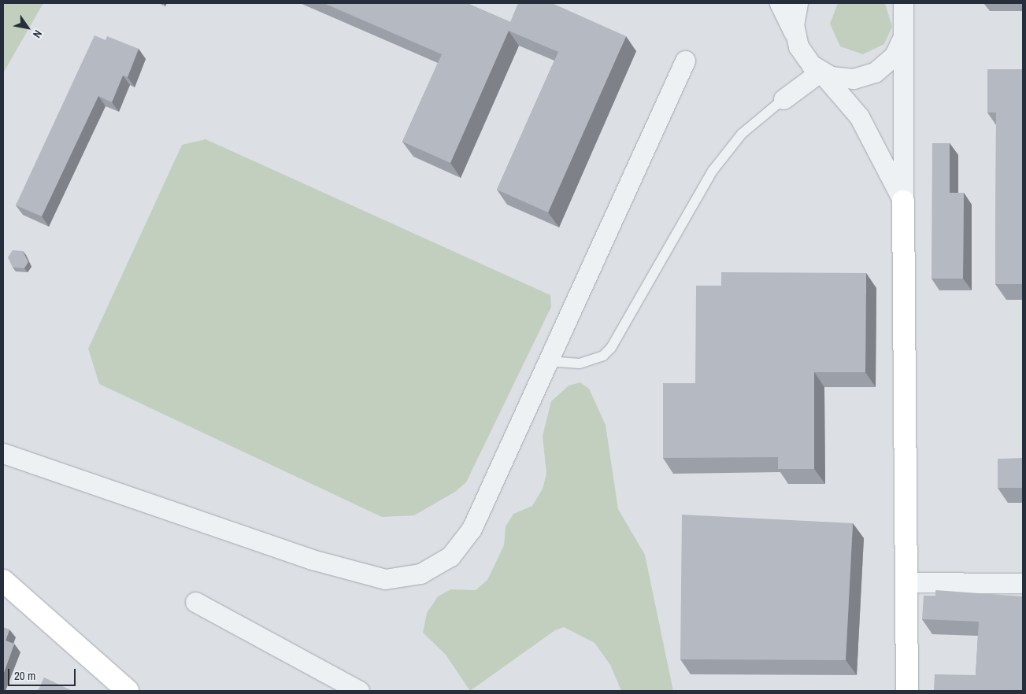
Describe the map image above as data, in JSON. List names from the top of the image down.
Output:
{
  "scale_bar": "20 m",
  "north": "bottom right"
}
